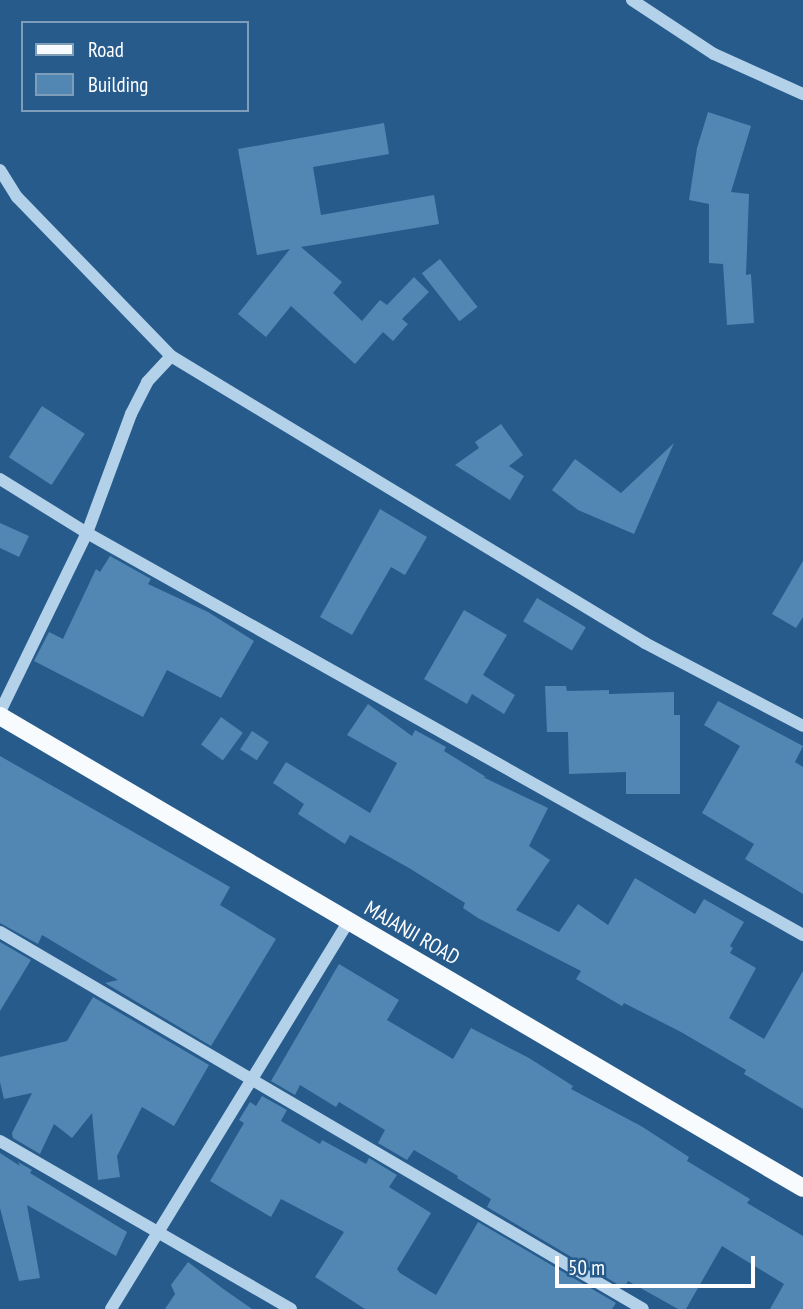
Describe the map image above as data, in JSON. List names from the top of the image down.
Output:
{
  "streets": {
    "main road": ["MAJANJI ROAD"]
  },
  "legend": ["Road", "Building"],
  "scale_bar": "50 m"
}
